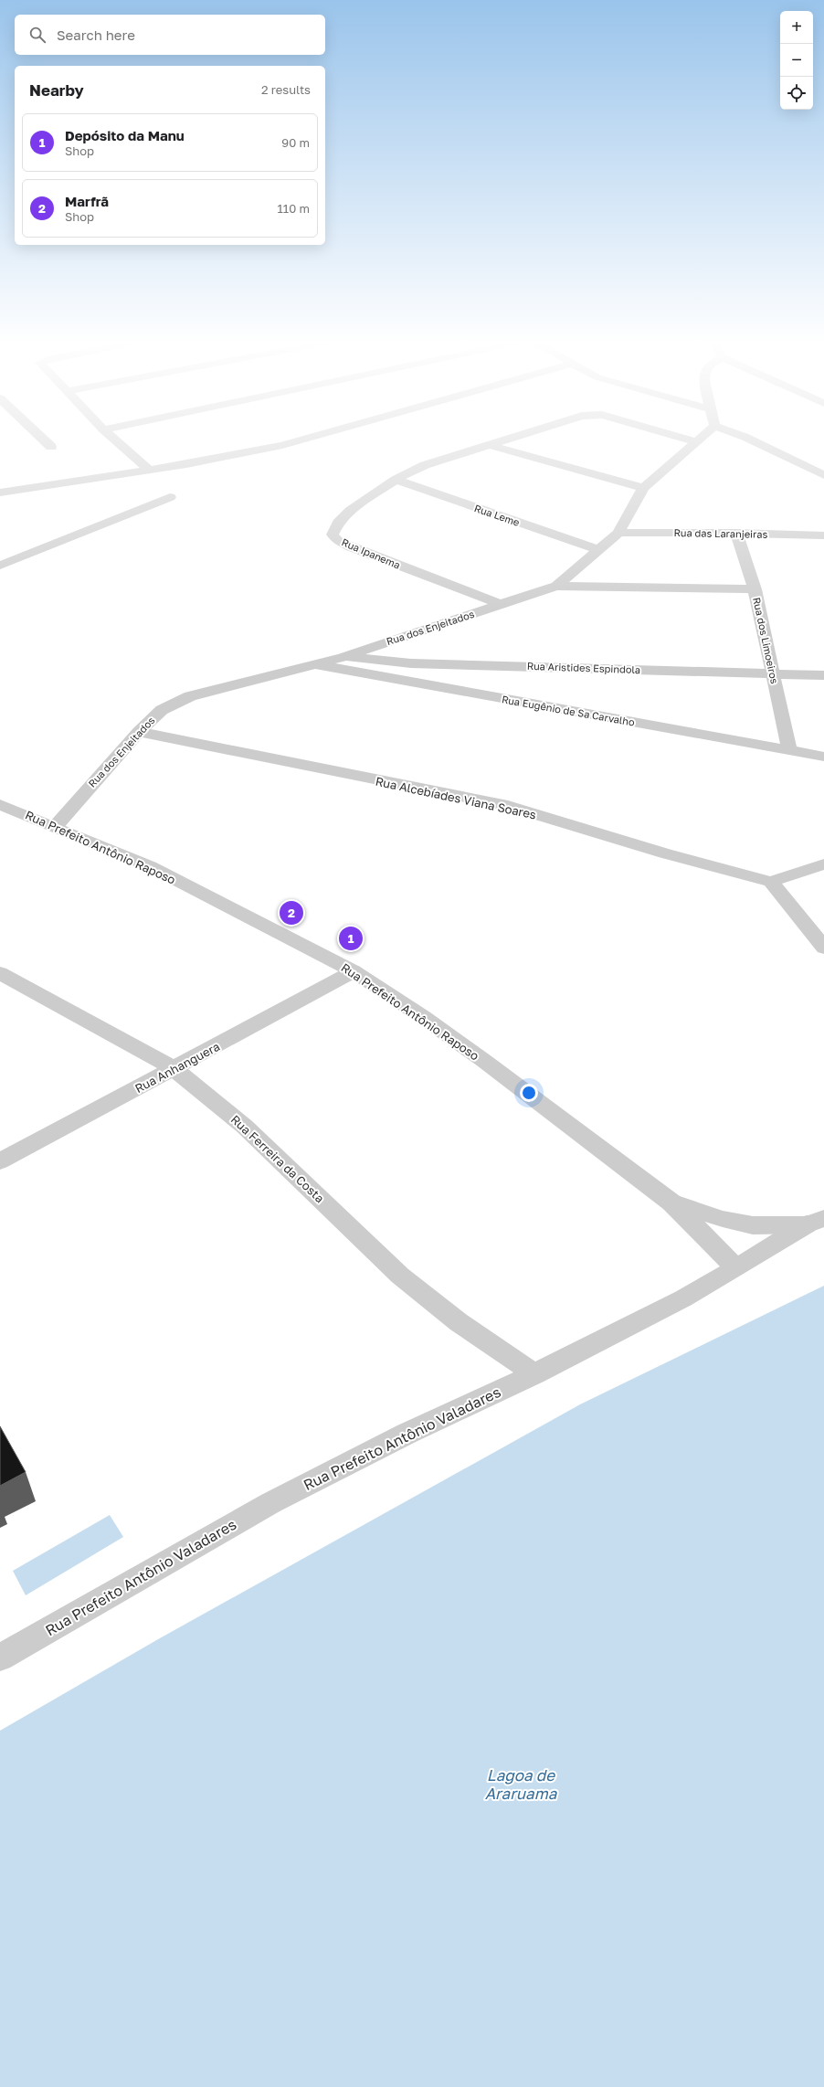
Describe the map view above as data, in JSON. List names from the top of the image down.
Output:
{
  "streets": {
    "street": [
      "Rua Leme",
      "Rua das Laranjeiras",
      "Rua Ipanema",
      "Rua dos Enjeitados",
      "Rua dos Limoeiros",
      "Rua Aristides Espindola",
      "Rua Eugênio de Sa Carvalho",
      "Rua Alcebíades Viana Soares",
      "Rua Prefeito Antônio Raposo",
      "Rua Anhanguera",
      "Rua Ferreira da Costa",
      "Rua Prefeito Antônio Valadares"
    ]
  },
  "crossings": [
    ["Rua Leme", "Rua Ipanema"],
    ["Rua Leme", "Rua dos Enjeitados"],
    ["Rua das Laranjeiras", "Rua dos Enjeitados"],
    ["Rua das Laranjeiras", "Rua dos Limoeiros"],
    ["Rua Ipanema", "Rua dos Enjeitados"],
    ["Rua dos Enjeitados", "Rua Aristides Espindola"],
    ["Rua dos Enjeitados", "Rua Eugênio de Sa Carvalho"],
    ["Rua dos Enjeitados", "Rua Alcebíades Viana Soares"],
    ["Rua dos Enjeitados", "Rua Prefeito Antônio Raposo"],
    ["Rua dos Limoeiros", "Rua Aristides Espindola"],
    ["Rua dos Limoeiros", "Rua Eugênio de Sa Carvalho"],
    ["Rua Prefeito Antônio Raposo", "Rua Anhanguera"],
    ["Rua Prefeito Antônio Raposo", "Rua Prefeito Antônio Valadares"],
    ["Rua Anhanguera", "Rua Ferreira da Costa"],
    ["Rua Ferreira da Costa", "Rua Prefeito Antônio Valadares"]
  ],
  "water": ["Lagoa de Araruama"],
  "page": {
    "map_buttons": ["+", "−"],
    "search": "Search here",
    "heading": ["Nearby", "2 results"],
    "list": [
      {
        "mark": "1",
        "name": "Depósito da Manu",
        "note": "Shop",
        "value": "90 m"
      },
      {
        "mark": "2",
        "name": "Marfrã",
        "note": "Shop",
        "value": "110 m"
      }
    ],
    "pins": ["2", "1"]
  }
}
